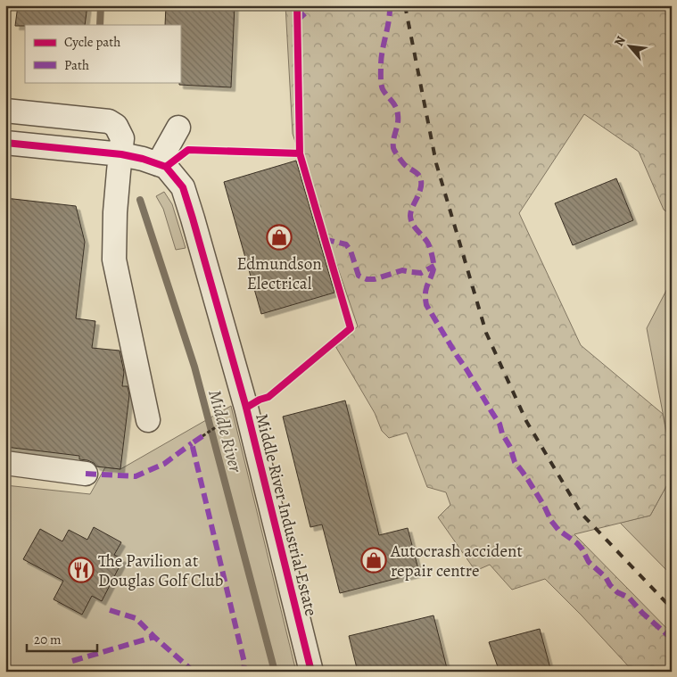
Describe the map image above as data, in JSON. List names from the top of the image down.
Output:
{
  "streets": {
    "street": ["Middle River Industrial Estate"]
  },
  "water": ["Middle River"],
  "places": {
    "shop": ["Edmundson Electrical", "Autocrash accident repair centre"],
    "restaurant": ["The Pavilion at Douglas Golf Club"]
  },
  "legend": ["Cycle path", "Path"],
  "scale_bar": "20 m",
  "north": "top left"
}
